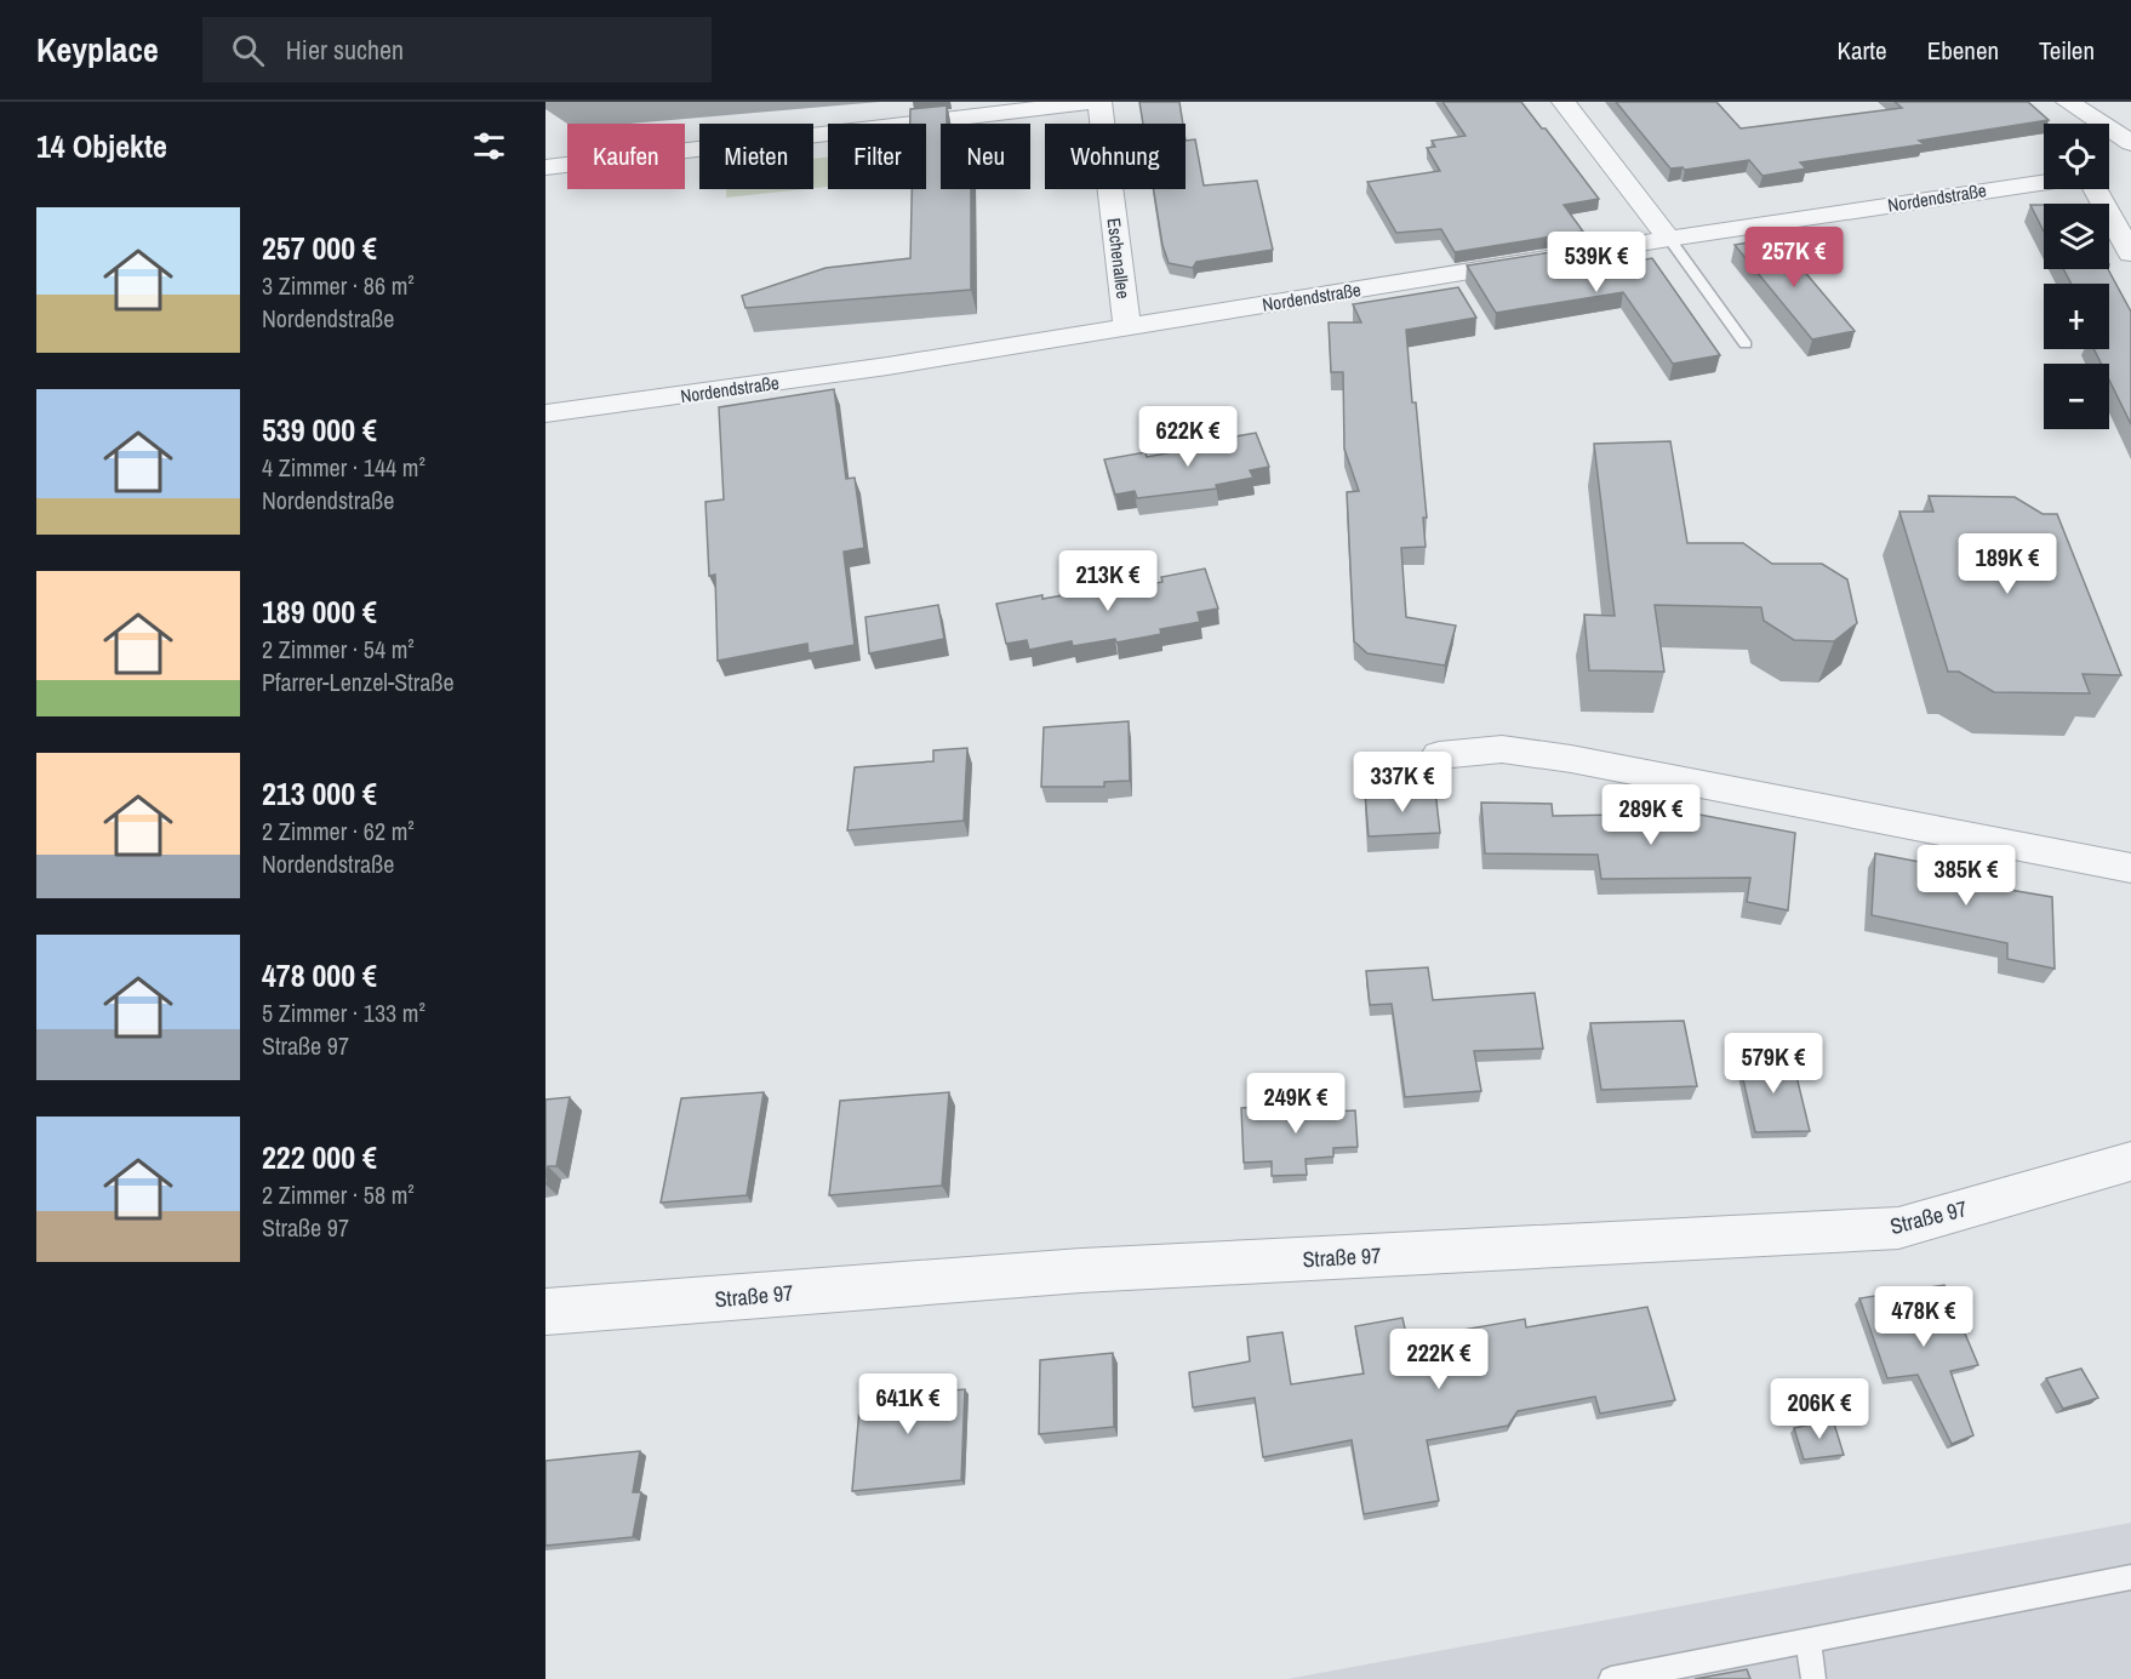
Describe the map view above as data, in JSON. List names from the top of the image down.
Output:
{
  "streets": {
    "street": ["Nordendstraße", "Eschenallee", "Straße 97"]
  },
  "crossings": [
    ["Nordendstraße", "Eschenallee"]
  ],
  "page": {
    "header": "Keyplace",
    "search": "Hier suchen",
    "nav": ["Karte", "Ebenen", "Teilen"],
    "heading": "14 Objekte",
    "map_buttons": ["+", "−"],
    "chip": [
      "Kaufen",
      "Mieten",
      "Filter",
      "Neu",
      "Wohnung"
    ],
    "list": [
      {
        "name": "257 000 €",
        "note": "3 Zimmer · 86 m² · Nordendstraße"
      },
      {
        "name": "539 000 €",
        "note": "4 Zimmer · 144 m² · Nordendstraße"
      },
      {
        "name": "189 000 €",
        "note": "2 Zimmer · 54 m² · Pfarrer-Lenzel-Straße"
      },
      {
        "name": "213 000 €",
        "note": "2 Zimmer · 62 m² · Nordendstraße"
      },
      {
        "name": "478 000 €",
        "note": "5 Zimmer · 133 m² · Straße 97"
      },
      {
        "name": "222 000 €",
        "note": "2 Zimmer · 58 m² · Straße 97"
      }
    ],
    "price": [
      "257K €",
      "539K €",
      "622K €",
      "189K €",
      "213K €",
      "337K €",
      "289K €",
      "385K €",
      "579K €",
      "249K €",
      "478K €",
      "222K €",
      "641K €",
      "206K €"
    ]
  }
}
